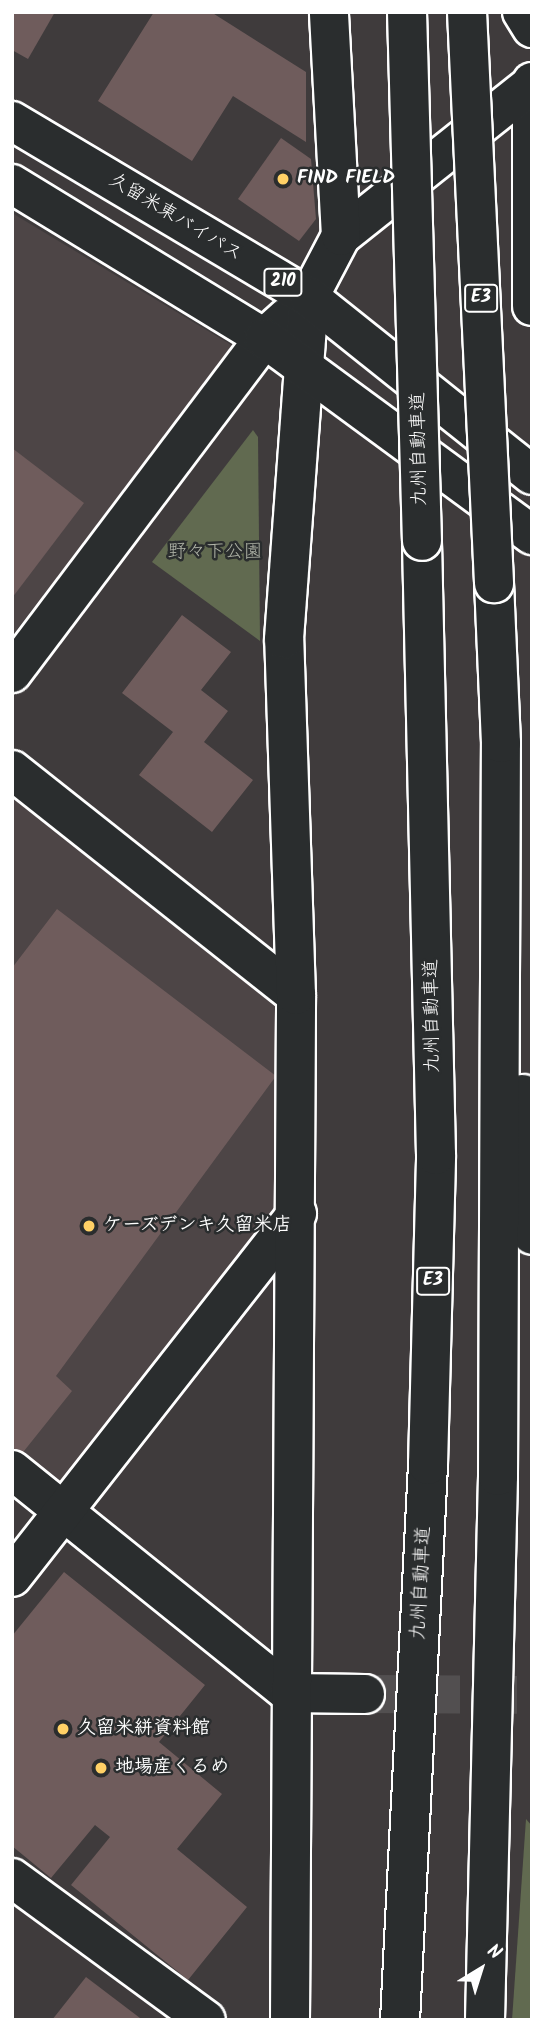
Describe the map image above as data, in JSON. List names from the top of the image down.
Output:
{
  "streets": {
    "main road": [
      "久留米東バイパス",
      "210",
      "E3",
      "九州自動車道"
    ]
  },
  "parks": ["野々下公園"],
  "places": [
    "FIND FIELD",
    "ケーズデンキ久留米店",
    "久留米絣資料館",
    "地場産くるめ"
  ],
  "north": "top right"
}
